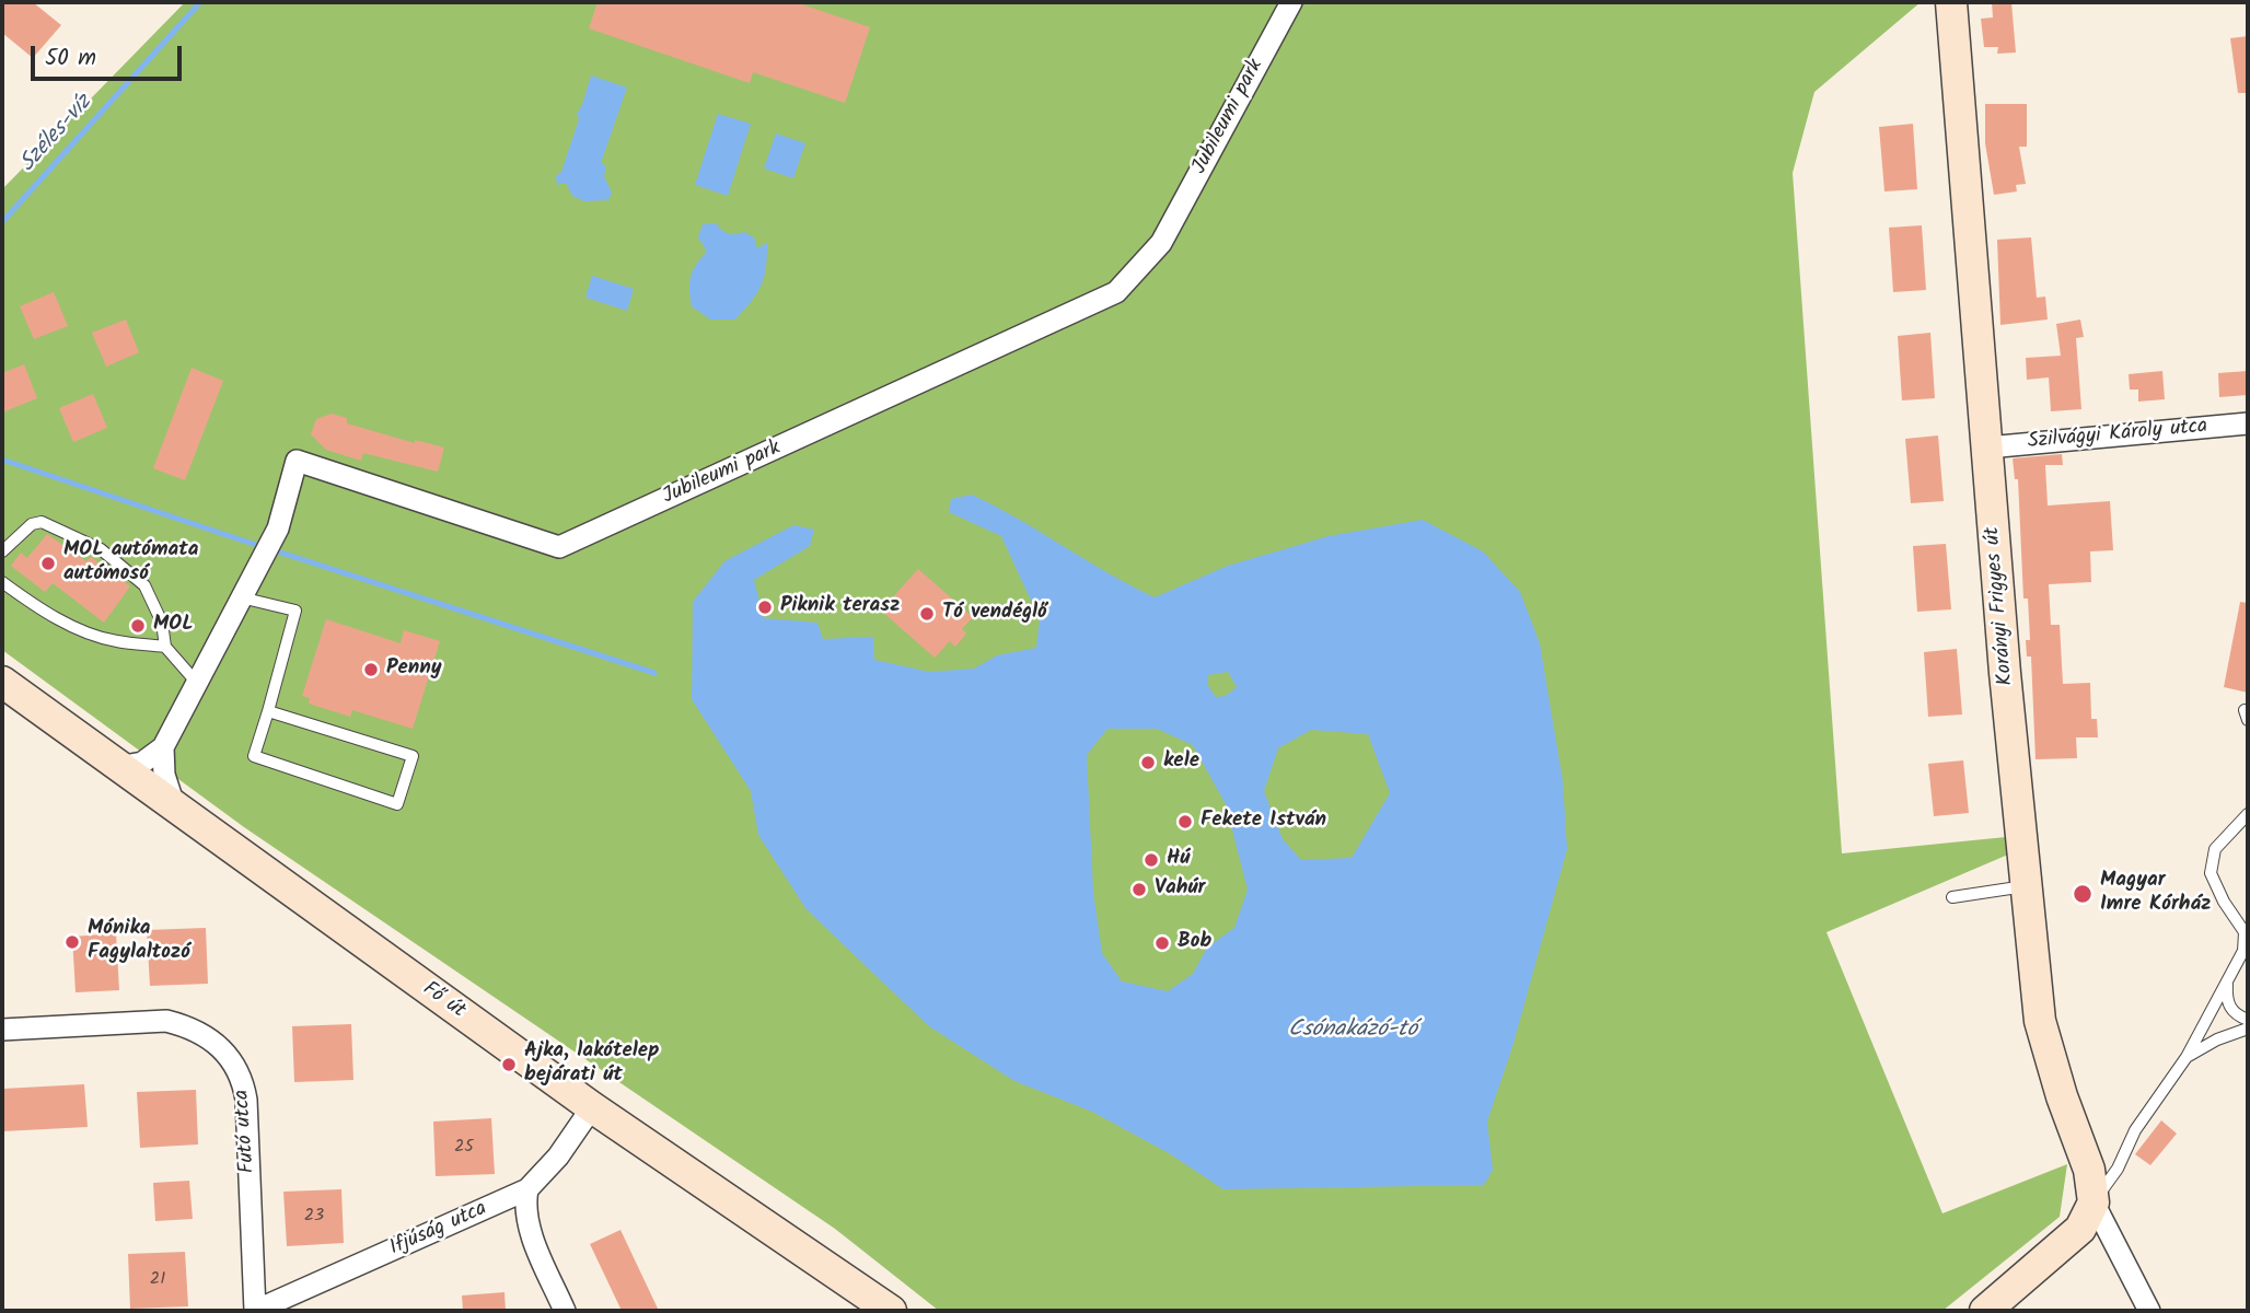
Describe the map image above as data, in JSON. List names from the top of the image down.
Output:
{
  "streets": {
    "main road": ["Korányi Frigyes út", "Fő út"],
    "street": [
      "Jubileumi park",
      "Szilvágyi Károly utca",
      "Futó utca",
      "Ifjúság utca"
    ]
  },
  "crossings": [
    ["Szilvágyi Károly utca", "Korányi Frigyes út"],
    ["Fő út", "Ifjúság utca"],
    ["Futó utca", "Ifjúság utca"]
  ],
  "water": ["Széles-víz", "Csónakázó-tó"],
  "places": [
    "MOL autómata autómosó",
    "Piknik terasz",
    "Tó vendéglő",
    "MOL",
    "Penny",
    "kele",
    "Fekete István",
    "Hú",
    "Vahúr",
    "Magyar Imre Kórház",
    "Mónika Fagylaltozó",
    "Bob",
    "Ajka, lakótelep bejárati út"
  ],
  "house_numbers": ["25", "23", "21"],
  "scale_bar": "50 m"
}
